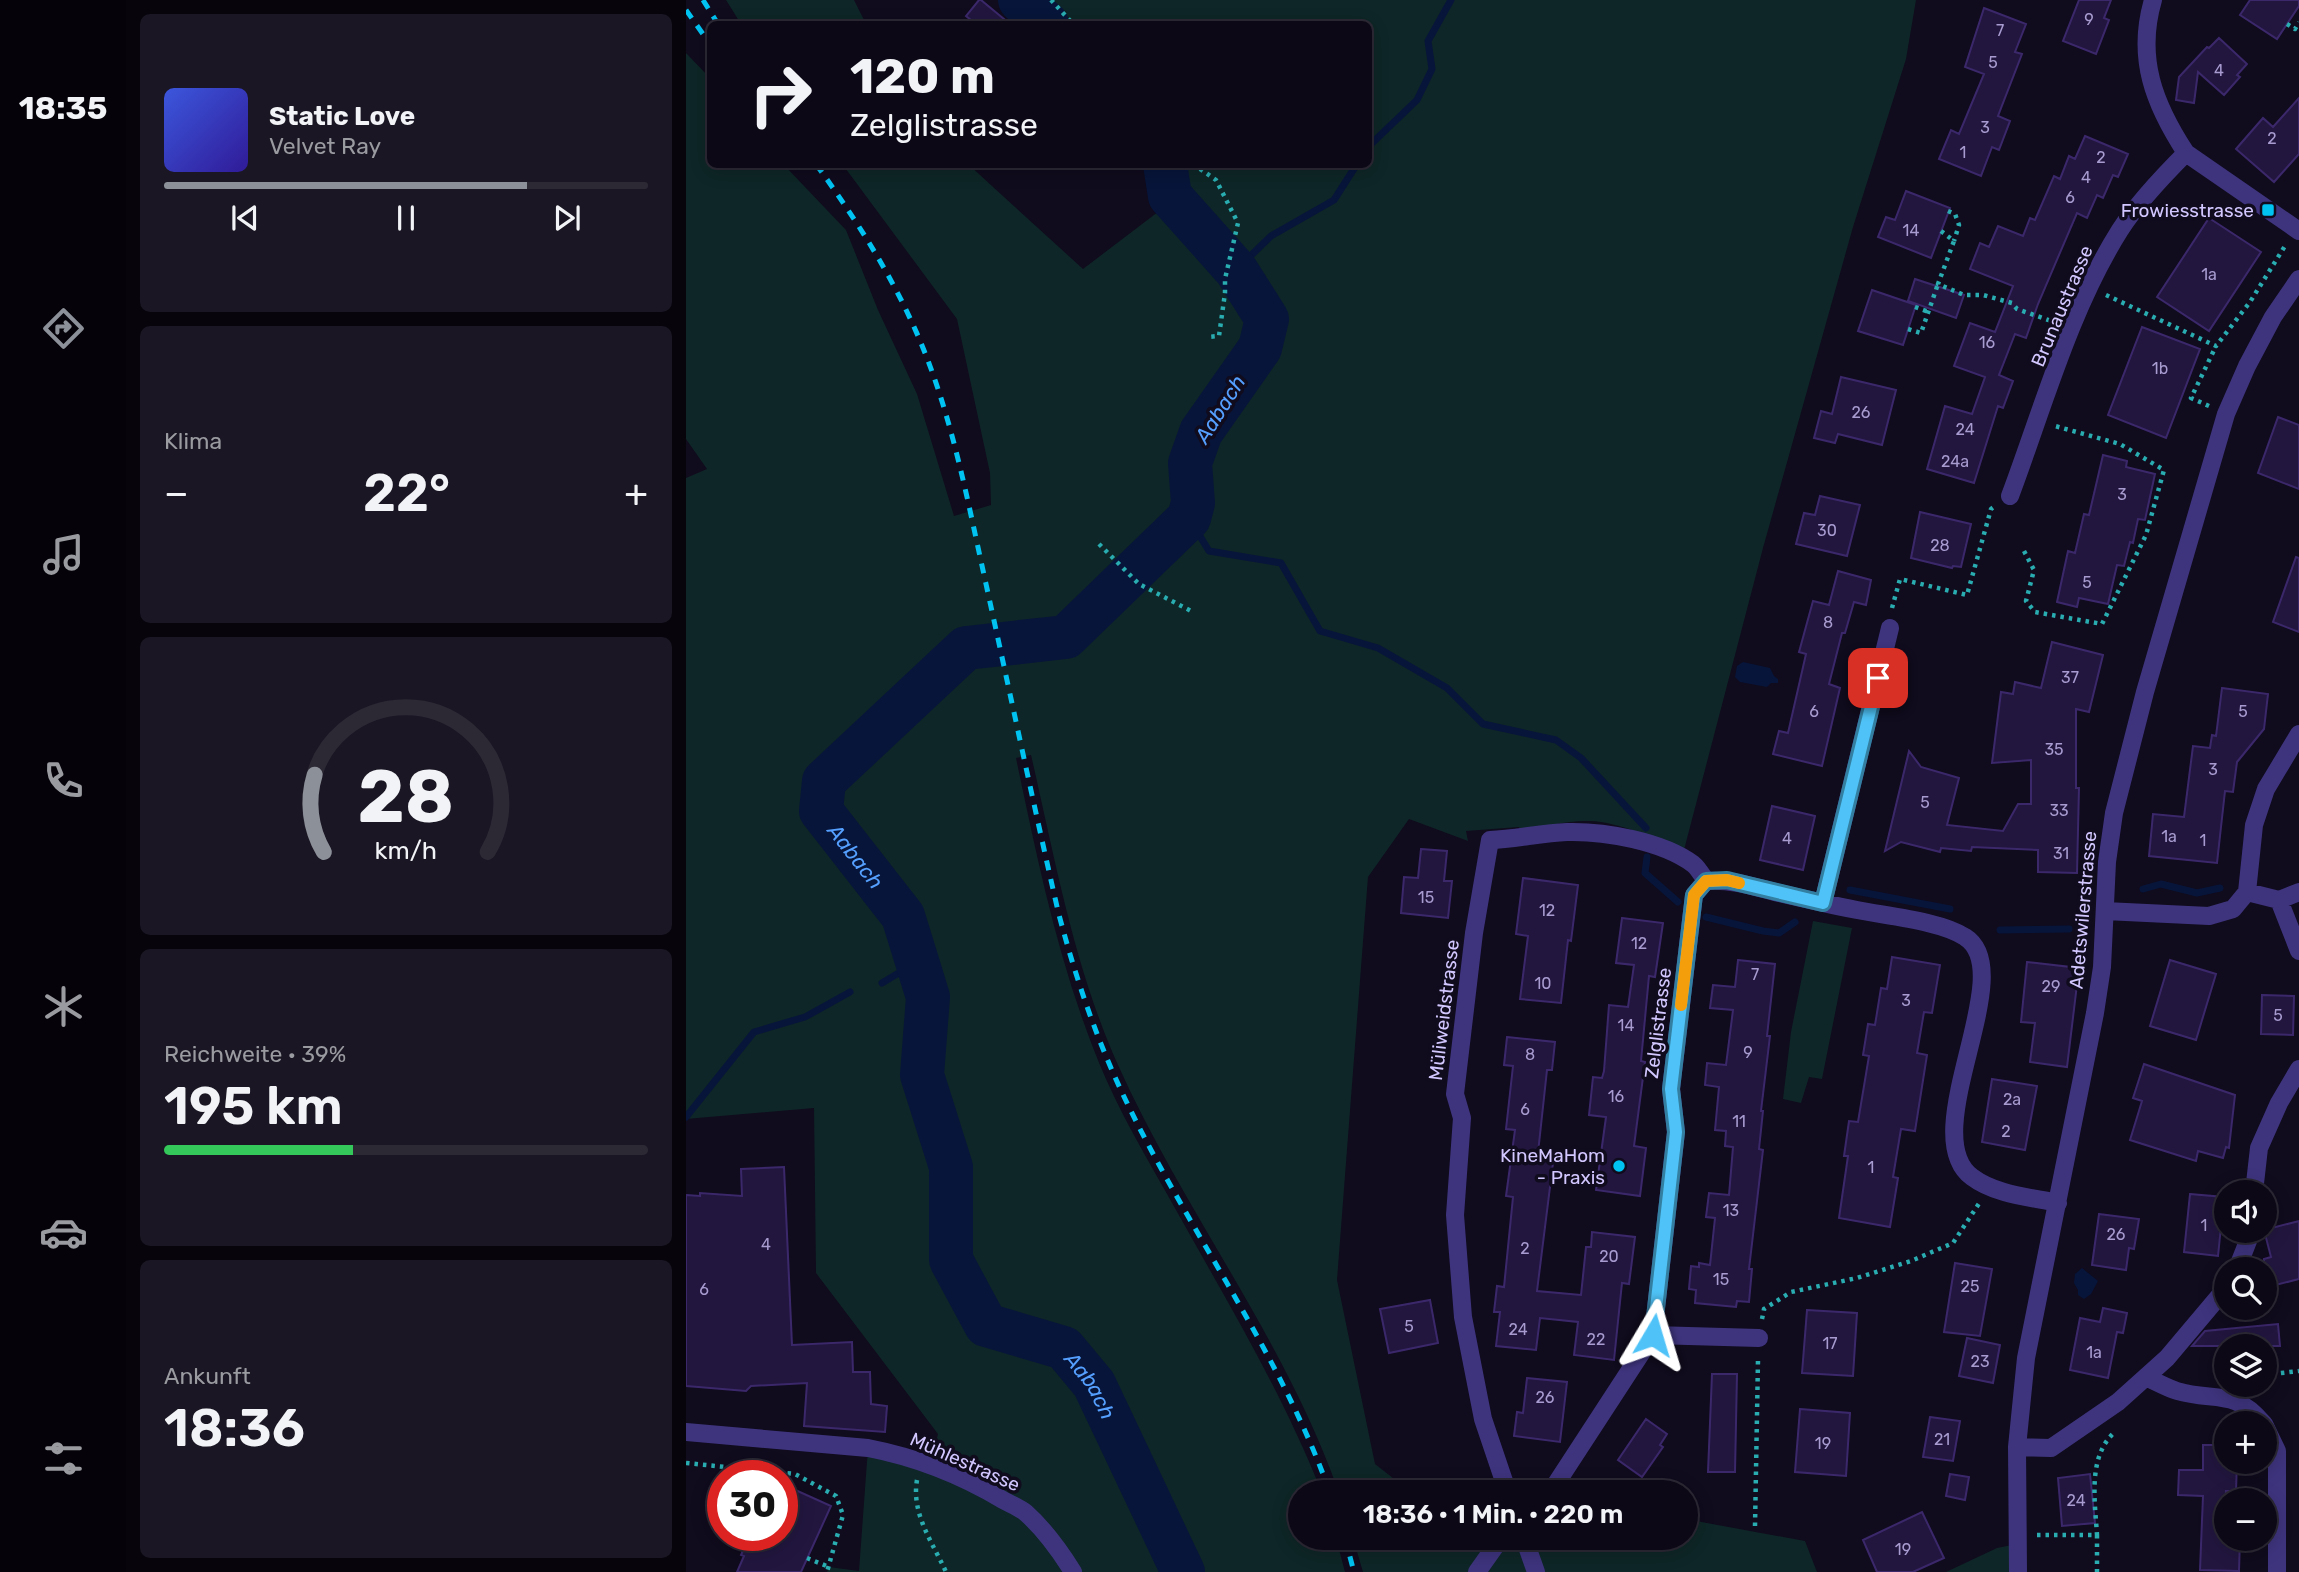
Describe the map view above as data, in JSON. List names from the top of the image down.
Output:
{
  "streets": {
    "street": [
      "Brunaustrasse",
      "Adetswilerstrasse",
      "Müliweidstrasse",
      "Zelglistrasse",
      "Mühlestrasse"
    ]
  },
  "crossings": [
    ["Müliweidstrasse", "Zelglistrasse"]
  ],
  "water": ["Aabach"],
  "places": {
    "transit": ["Frowiesstrasse"],
    "other": ["KineMaHom - Praxis"]
  },
  "house_numbers": [
    "9",
    "7",
    "5",
    "4",
    "3",
    "2",
    "1",
    "2",
    "4",
    "6",
    "14",
    "1a",
    "16",
    "1b",
    "26",
    "24",
    "24a",
    "3",
    "30",
    "28",
    "5",
    "8",
    "37",
    "6",
    "5",
    "35",
    "3",
    "5",
    "33",
    "1a",
    "4",
    "1",
    "31",
    "15",
    "12",
    "12",
    "7",
    "10",
    "29",
    "3",
    "5",
    "14",
    "9",
    "8",
    "16",
    "2a",
    "6",
    "11",
    "2",
    "1",
    "13",
    "1",
    "26",
    "4",
    "2",
    "20",
    "15",
    "25",
    "6",
    "5",
    "24",
    "22",
    "17",
    "1a",
    "23",
    "26",
    "21",
    "19",
    "24",
    "19"
  ],
  "page": {
    "tabs": "18:35",
    "turn": ["120 m", "Zelglistrasse"],
    "song": ["Static Love", "Velvet Ray"],
    "tile": [
      "Klima",
      ["Reichweite · 39%", "195 km"],
      ["Ankunft", "18:36"]
    ],
    "heat": ["−", "22°", "+"],
    "map_buttons": ["+", "−"],
    "limit": "30",
    "trip": "18:36 · 1 Min. · 220 m",
    "gauge": ["28", "km/h"]
  }
}
